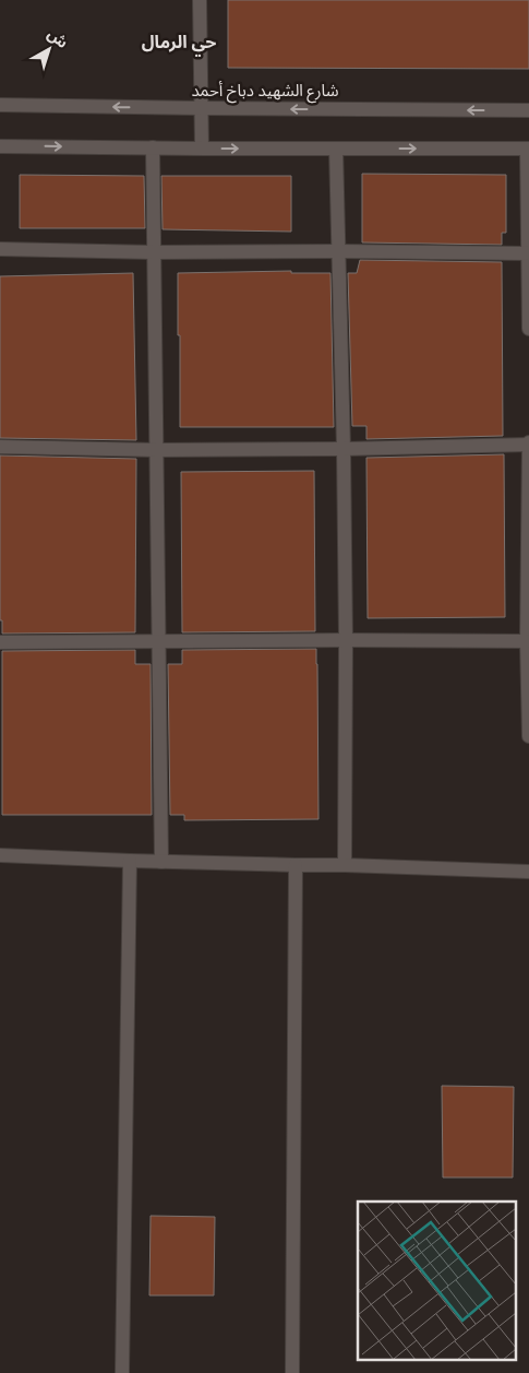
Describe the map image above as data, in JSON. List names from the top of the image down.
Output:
{
  "streets": {
    "street": ["شارع الشهيد دباخ أحمد"]
  },
  "districts": ["حي الرمال"],
  "north": "top right"
}
